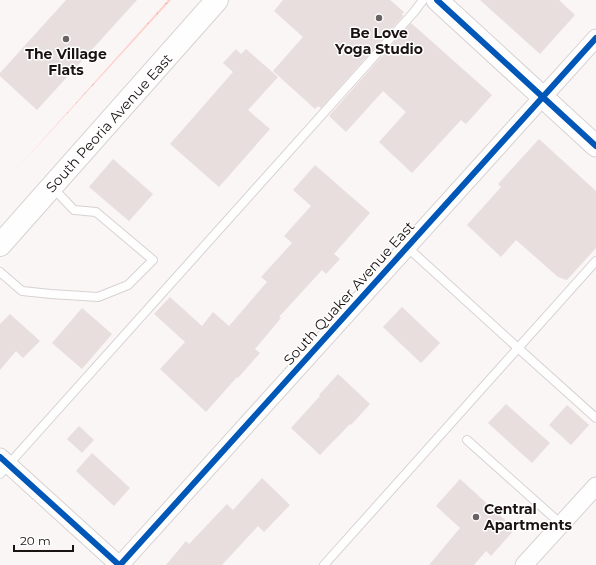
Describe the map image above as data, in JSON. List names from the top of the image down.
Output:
{
  "streets": {
    "main road": ["South Peoria Avenue East"],
    "street": ["South Quaker Avenue East"]
  },
  "places": ["Be Love Yoga Studio", "The Village Flats", "Central Apartments"],
  "scale_bar": "20 m"
}
